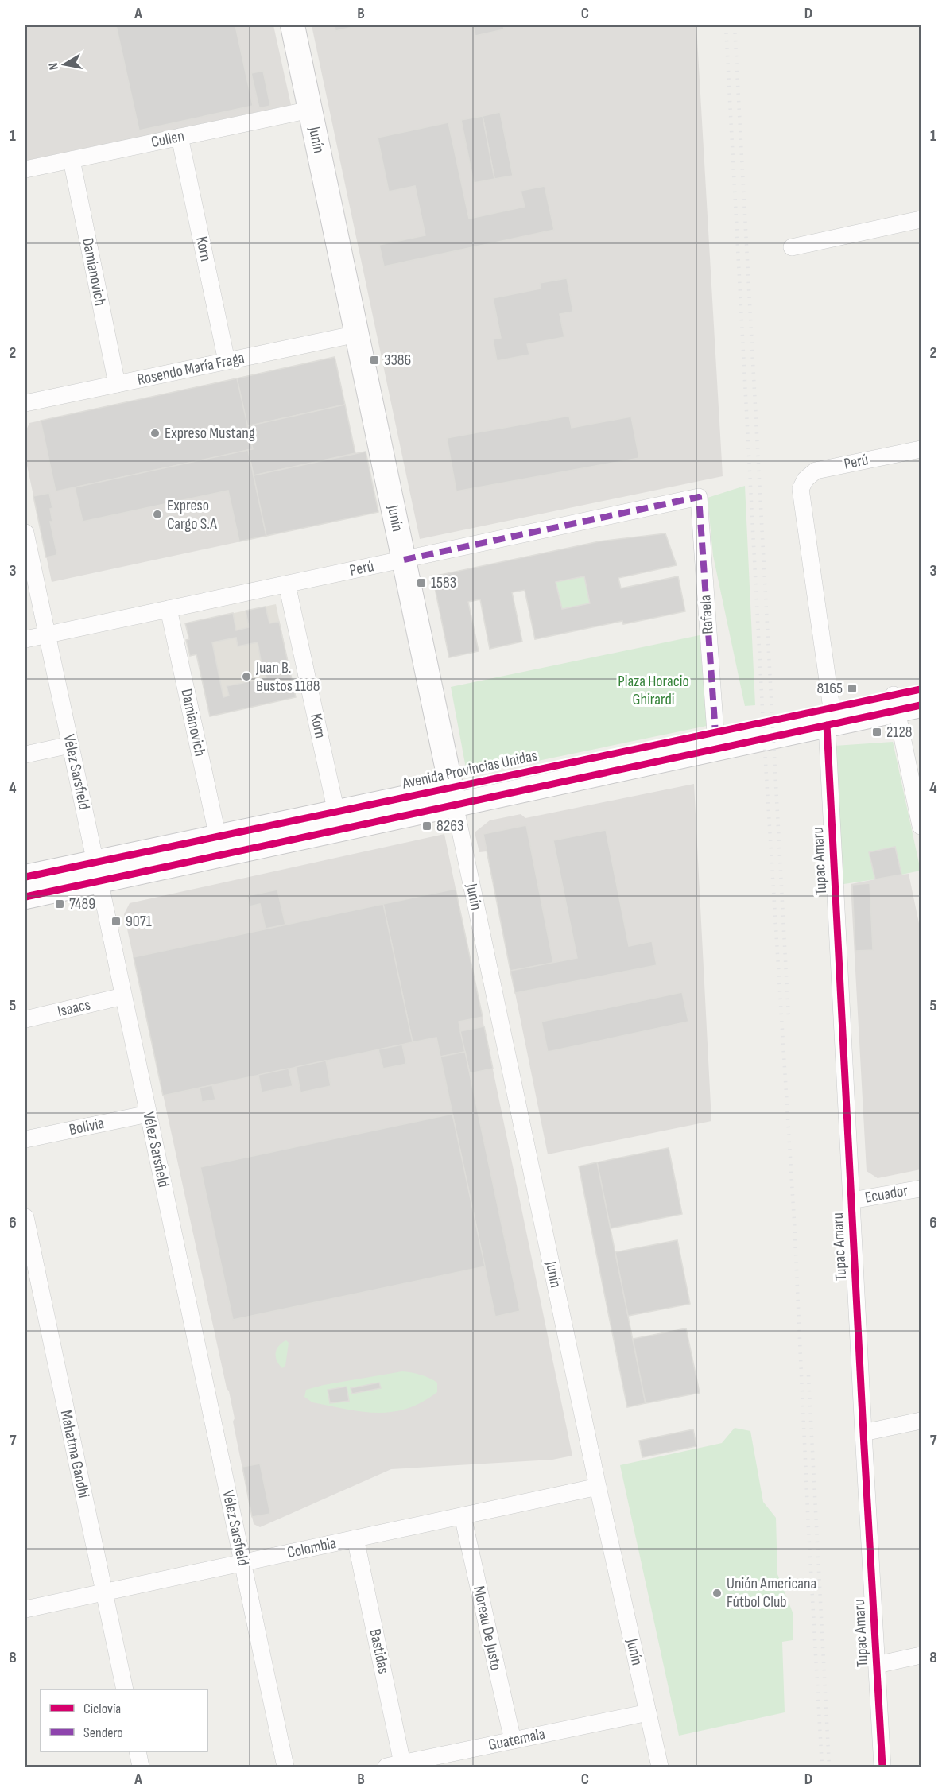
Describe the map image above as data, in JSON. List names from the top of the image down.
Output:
{
  "streets": {
    "main road": ["Junín", "Avenida Provincias Unidas"],
    "street": [
      "Cullen",
      "Korn",
      "Damianovich",
      "Rosendo María Fraga",
      "Perú",
      "Rafaela",
      "Vélez Sarsfield",
      "Tupac Amaru",
      "Isaacs",
      "Bolivia",
      "Ecuador",
      "Mahatma Gandhi",
      "Colombia",
      "Moreau De Justo",
      "Bastidas",
      "Guatemala"
    ]
  },
  "crossings": [
    ["Cullen", "Junín"],
    ["Cullen", "Korn"],
    ["Cullen", "Damianovich"],
    ["Junín", "Rosendo María Fraga"],
    ["Junín", "Perú"],
    ["Junín", "Avenida Provincias Unidas"],
    ["Junín", "Colombia"],
    ["Junín", "Guatemala"],
    ["Korn", "Rosendo María Fraga"],
    ["Korn", "Perú"],
    ["Korn", "Avenida Provincias Unidas"],
    ["Damianovich", "Rosendo María Fraga"],
    ["Damianovich", "Perú"],
    ["Damianovich", "Avenida Provincias Unidas"],
    ["Perú", "Rafaela"],
    ["Perú", "Vélez Sarsfield"],
    ["Perú", "Tupac Amaru"],
    ["Rafaela", "Avenida Provincias Unidas"],
    ["Avenida Provincias Unidas", "Vélez Sarsfield"],
    ["Avenida Provincias Unidas", "Tupac Amaru"],
    ["Vélez Sarsfield", "Isaacs"],
    ["Vélez Sarsfield", "Bolivia"],
    ["Vélez Sarsfield", "Colombia"],
    ["Tupac Amaru", "Ecuador"],
    ["Mahatma Gandhi", "Colombia"],
    ["Colombia", "Moreau De Justo"],
    ["Colombia", "Bastidas"],
    ["Moreau De Justo", "Guatemala"],
    ["Bastidas", "Guatemala"]
  ],
  "parks": ["Plaza Horacio Ghirardi"],
  "places": {
    "transit": [
      "3386",
      "1583",
      "8165",
      "2128",
      "8263",
      "7489",
      "9071"
    ],
    "other": [
      "Expreso Mustang",
      "Expreso Cargo S.A",
      "Juan B. Bustos 1188",
      "Unión Americana Fútbol Club"
    ]
  },
  "legend": ["Ciclovía", "Sendero"],
  "north": "left",
  "grid": {
    "columns": [
      "A",
      "B",
      "C",
      "D"
    ],
    "rows": [
      "1",
      "2",
      "3",
      "4",
      "5",
      "6",
      "7",
      "8"
    ]
  }
}
